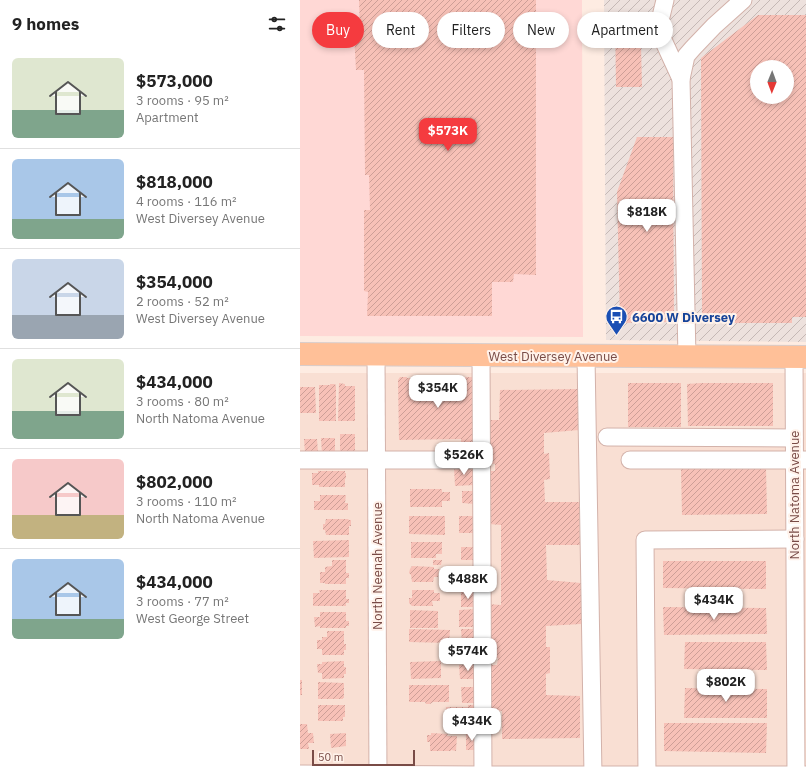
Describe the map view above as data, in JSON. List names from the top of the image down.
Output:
{
  "streets": {
    "main road": ["West Diversey Avenue"],
    "street": ["North Natoma Avenue", "North Neenah Avenue"]
  },
  "crossings": [
    ["West Diversey Avenue", "North Natoma Avenue"],
    ["West Diversey Avenue", "North Neenah Avenue"]
  ],
  "places": {
    "bus stop": ["6600 W Diversey"]
  },
  "scale_bar": "50 m",
  "north": "bottom",
  "page": {
    "heading": "9 homes",
    "chip": [
      "Buy",
      "Rent",
      "Filters",
      "New",
      "Apartment"
    ],
    "list": [
      {
        "name": "$573,000",
        "note": "3 rooms · 95 m² · Apartment"
      },
      {
        "name": "$818,000",
        "note": "4 rooms · 116 m² · West Diversey Avenue"
      },
      {
        "name": "$354,000",
        "note": "2 rooms · 52 m² · West Diversey Avenue"
      },
      {
        "name": "$434,000",
        "note": "3 rooms · 80 m² · North Natoma Avenue"
      },
      {
        "name": "$802,000",
        "note": "3 rooms · 110 m² · North Natoma Avenue"
      },
      {
        "name": "$434,000",
        "note": "3 rooms · 77 m² · West George Street"
      }
    ],
    "price": [
      "$573K",
      "$818K",
      "$354K",
      "$526K",
      "$488K",
      "$434K",
      "$574K",
      "$802K",
      "$434K"
    ],
    "scale": "50 m"
  }
}
